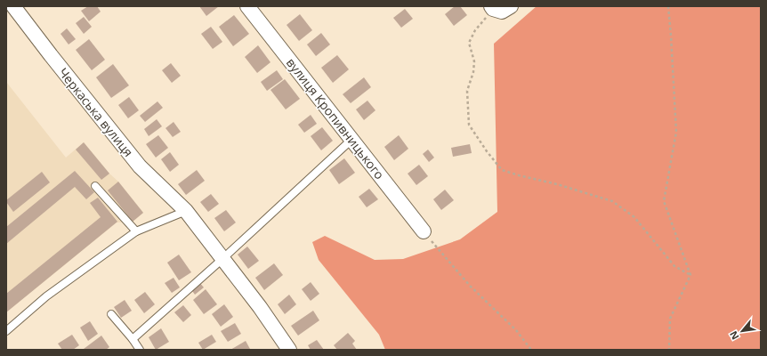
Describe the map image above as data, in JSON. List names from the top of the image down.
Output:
{
  "streets": {
    "street": ["Черкаська вулиця", "вулиця Кропивницького"]
  },
  "north": "bottom left"
}
